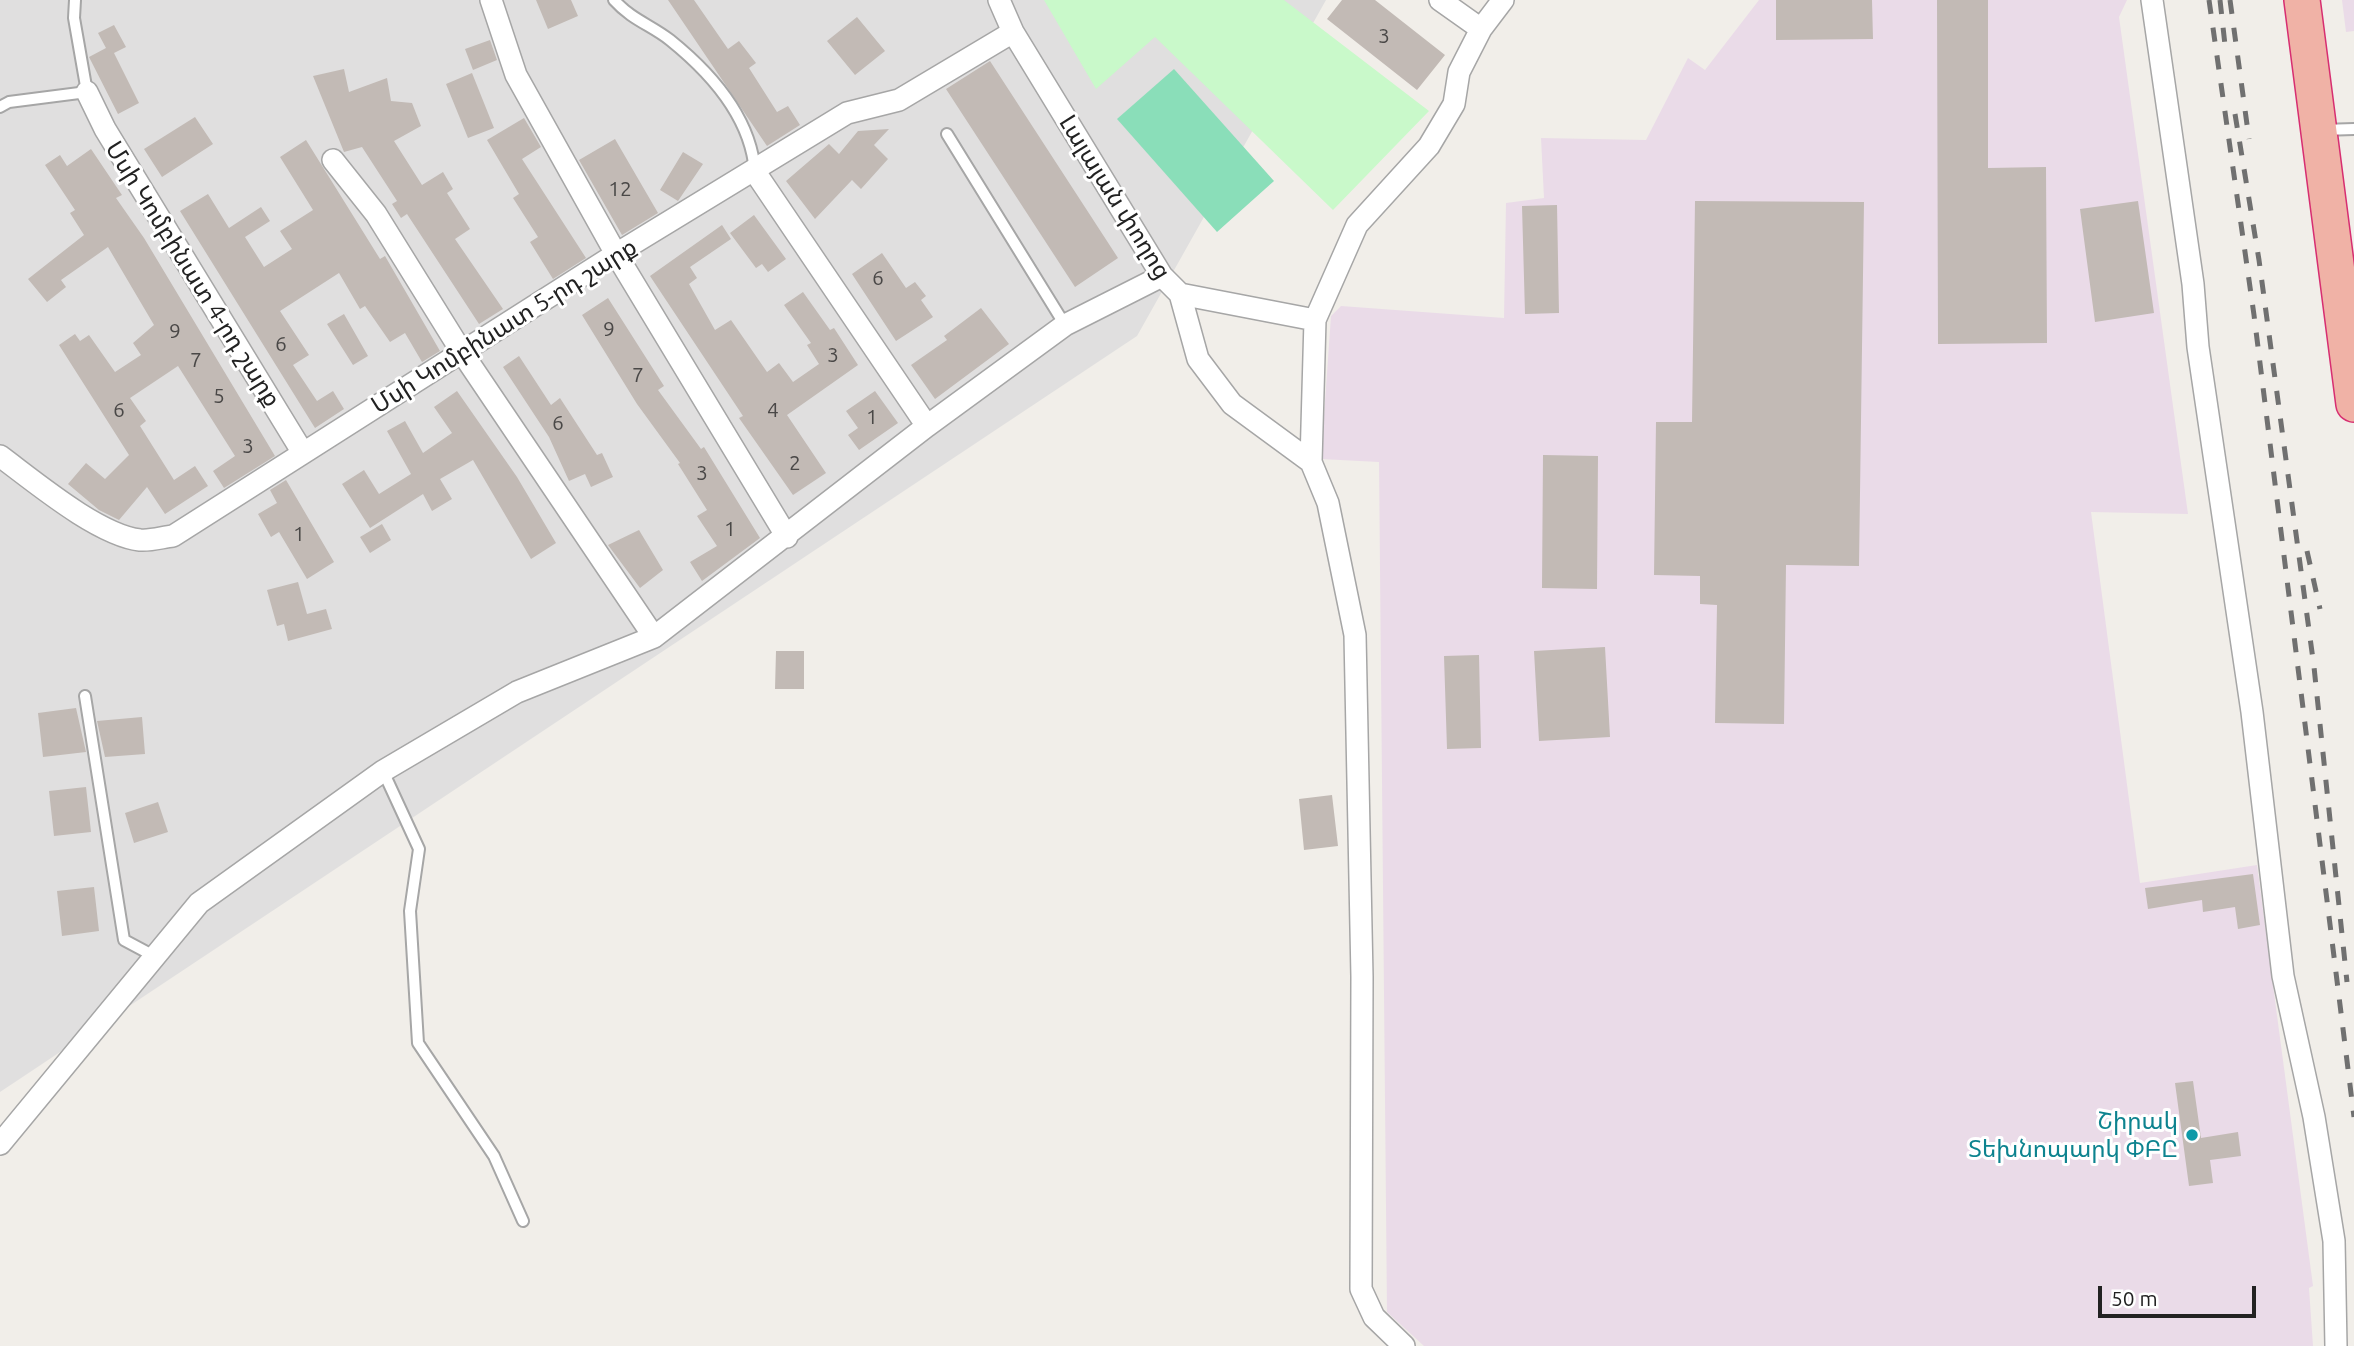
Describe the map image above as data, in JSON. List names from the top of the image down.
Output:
{
  "streets": {
    "street": ["Լալայան փողոց", "Մսի Կոմբինատ 4-րդ շարք", "Մսի Կոմբինատ 5-րդ շարք"]
  },
  "crossings": [
    ["Լալայան փողոց", "Մսի Կոմբինատ 5-րդ շարք"],
    ["Մսի Կոմբինատ 4-րդ շարք", "Մսի Կոմբինատ 5-րդ շարք"]
  ],
  "places": ["Շիրակ Տեխնոպարկ ՓԲԸ"],
  "house_numbers": [
    "3",
    "12",
    "6",
    "9",
    "9",
    "6",
    "3",
    "7",
    "7",
    "5",
    "6",
    "4",
    "1",
    "6",
    "3",
    "2",
    "3",
    "1",
    "1"
  ],
  "scale_bar": "50 m"
}
